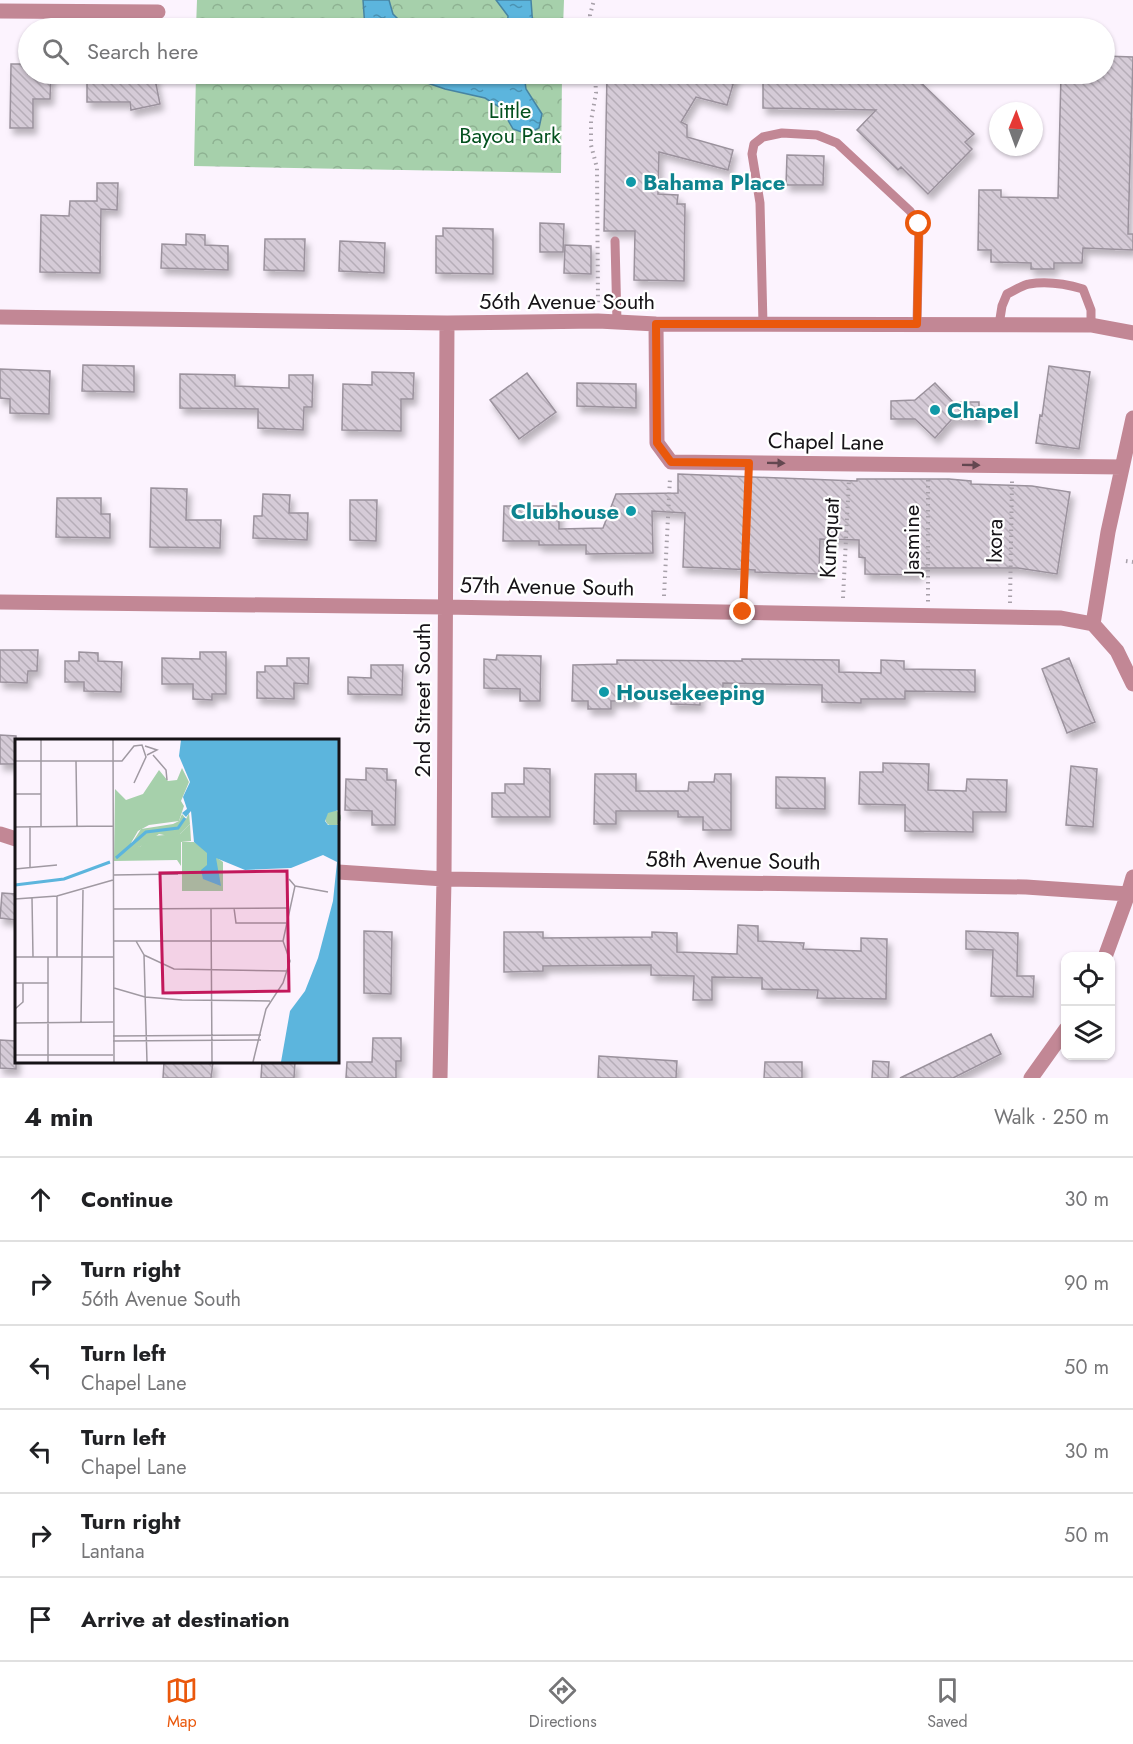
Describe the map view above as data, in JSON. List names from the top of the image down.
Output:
{
  "streets": {
    "street": [
      "56th Avenue South",
      "Chapel Lane",
      "57th Avenue South",
      "2nd Street South",
      "58th Avenue South"
    ],
    "path": ["Kumquat", "Jasmine", "Ixora"]
  },
  "crossings": [
    ["56th Avenue South", "2nd Street South"],
    ["Chapel Lane", "Kumquat"],
    ["Chapel Lane", "Jasmine"],
    ["Chapel Lane", "Ixora"],
    ["Kumquat", "57th Avenue South"],
    ["Jasmine", "57th Avenue South"],
    ["Ixora", "57th Avenue South"],
    ["57th Avenue South", "2nd Street South"],
    ["2nd Street South", "58th Avenue South"]
  ],
  "one_way": ["Chapel Lane"],
  "parks": ["Little Bayou Park"],
  "places": [
    "Bahama Place",
    "Chapel",
    "Clubhouse",
    "Housekeeping"
  ],
  "north": "top",
  "page": {
    "search": "Search here",
    "heading": ["4 min", "Walk · 250 m"],
    "list": [
      ["Continue", "30 m"],
      ["Turn right", "56th Avenue South", "90 m"],
      ["Turn left", "Chapel Lane", "50 m"],
      ["Turn left", "Chapel Lane", "30 m"],
      ["Turn right", "Lantana", "50 m"],
      "Arrive at destination"
    ],
    "nav": ["Map", "Directions", "Saved"]
  }
}
